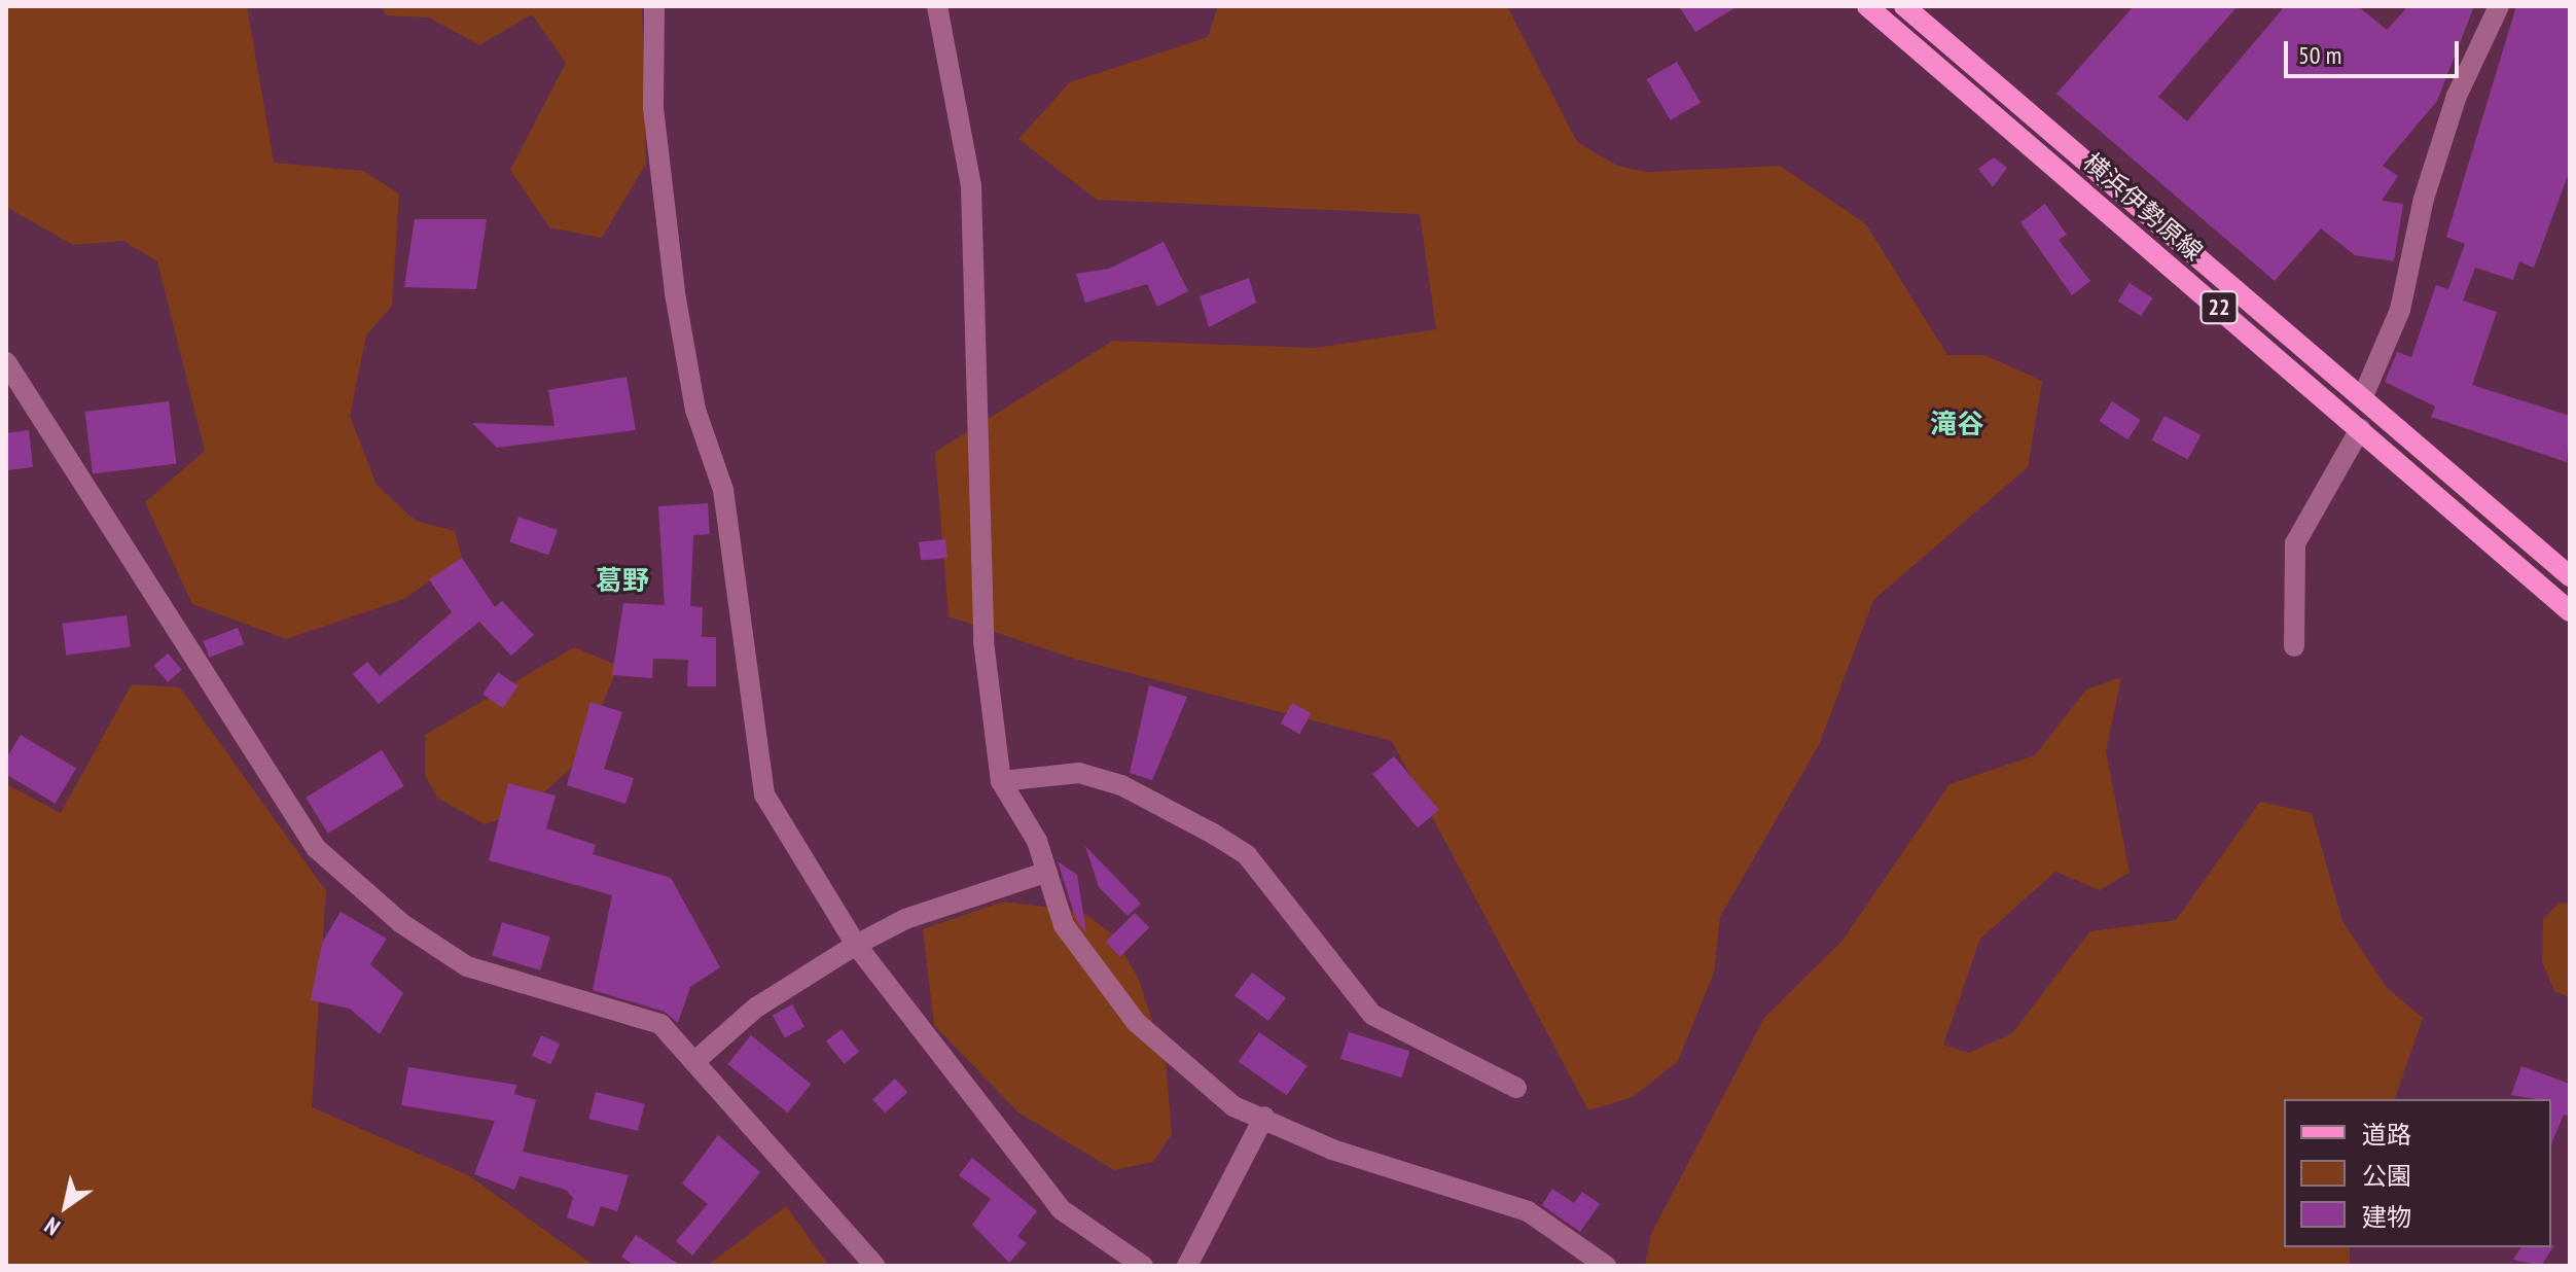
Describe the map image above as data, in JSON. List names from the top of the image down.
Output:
{
  "streets": {
    "main road": ["横浜伊勢原線", "22"]
  },
  "districts": ["滝谷", "葛野"],
  "legend": ["道路", "公園", "建物"],
  "scale_bar": "50 m",
  "north": "bottom left"
}
